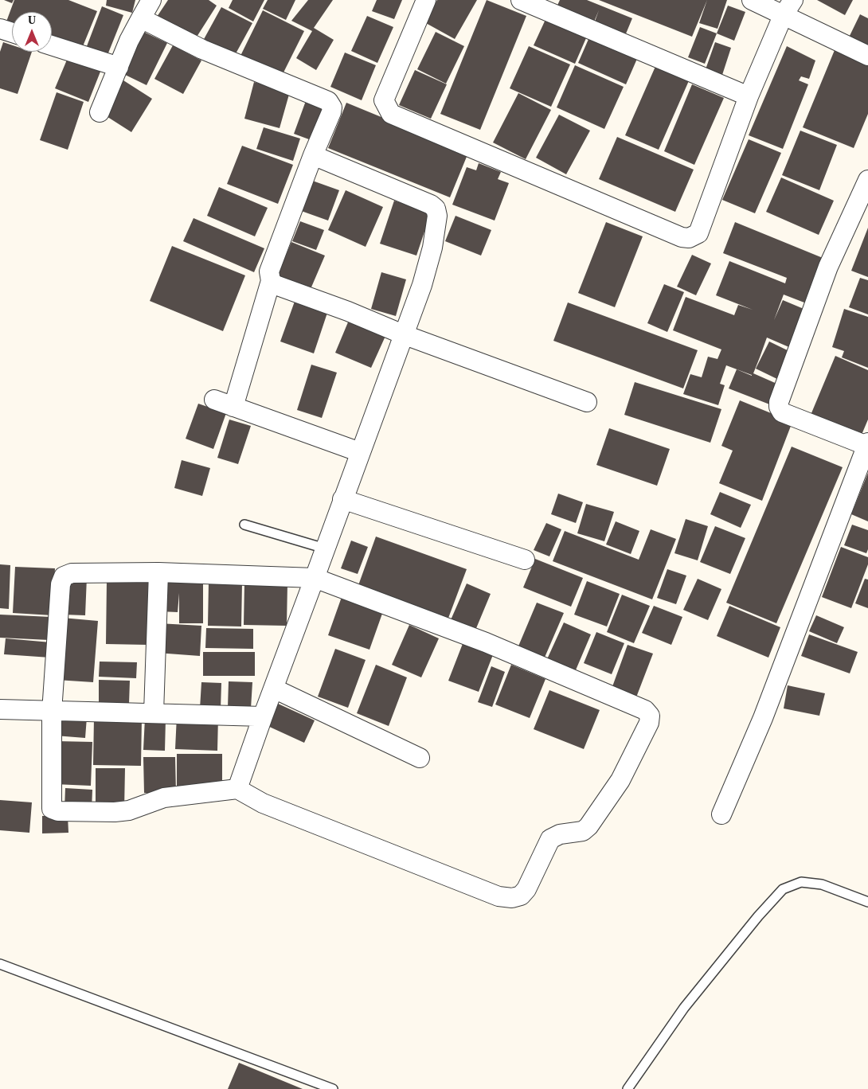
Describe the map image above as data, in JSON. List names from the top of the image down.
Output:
{
  "north": "top"
}
